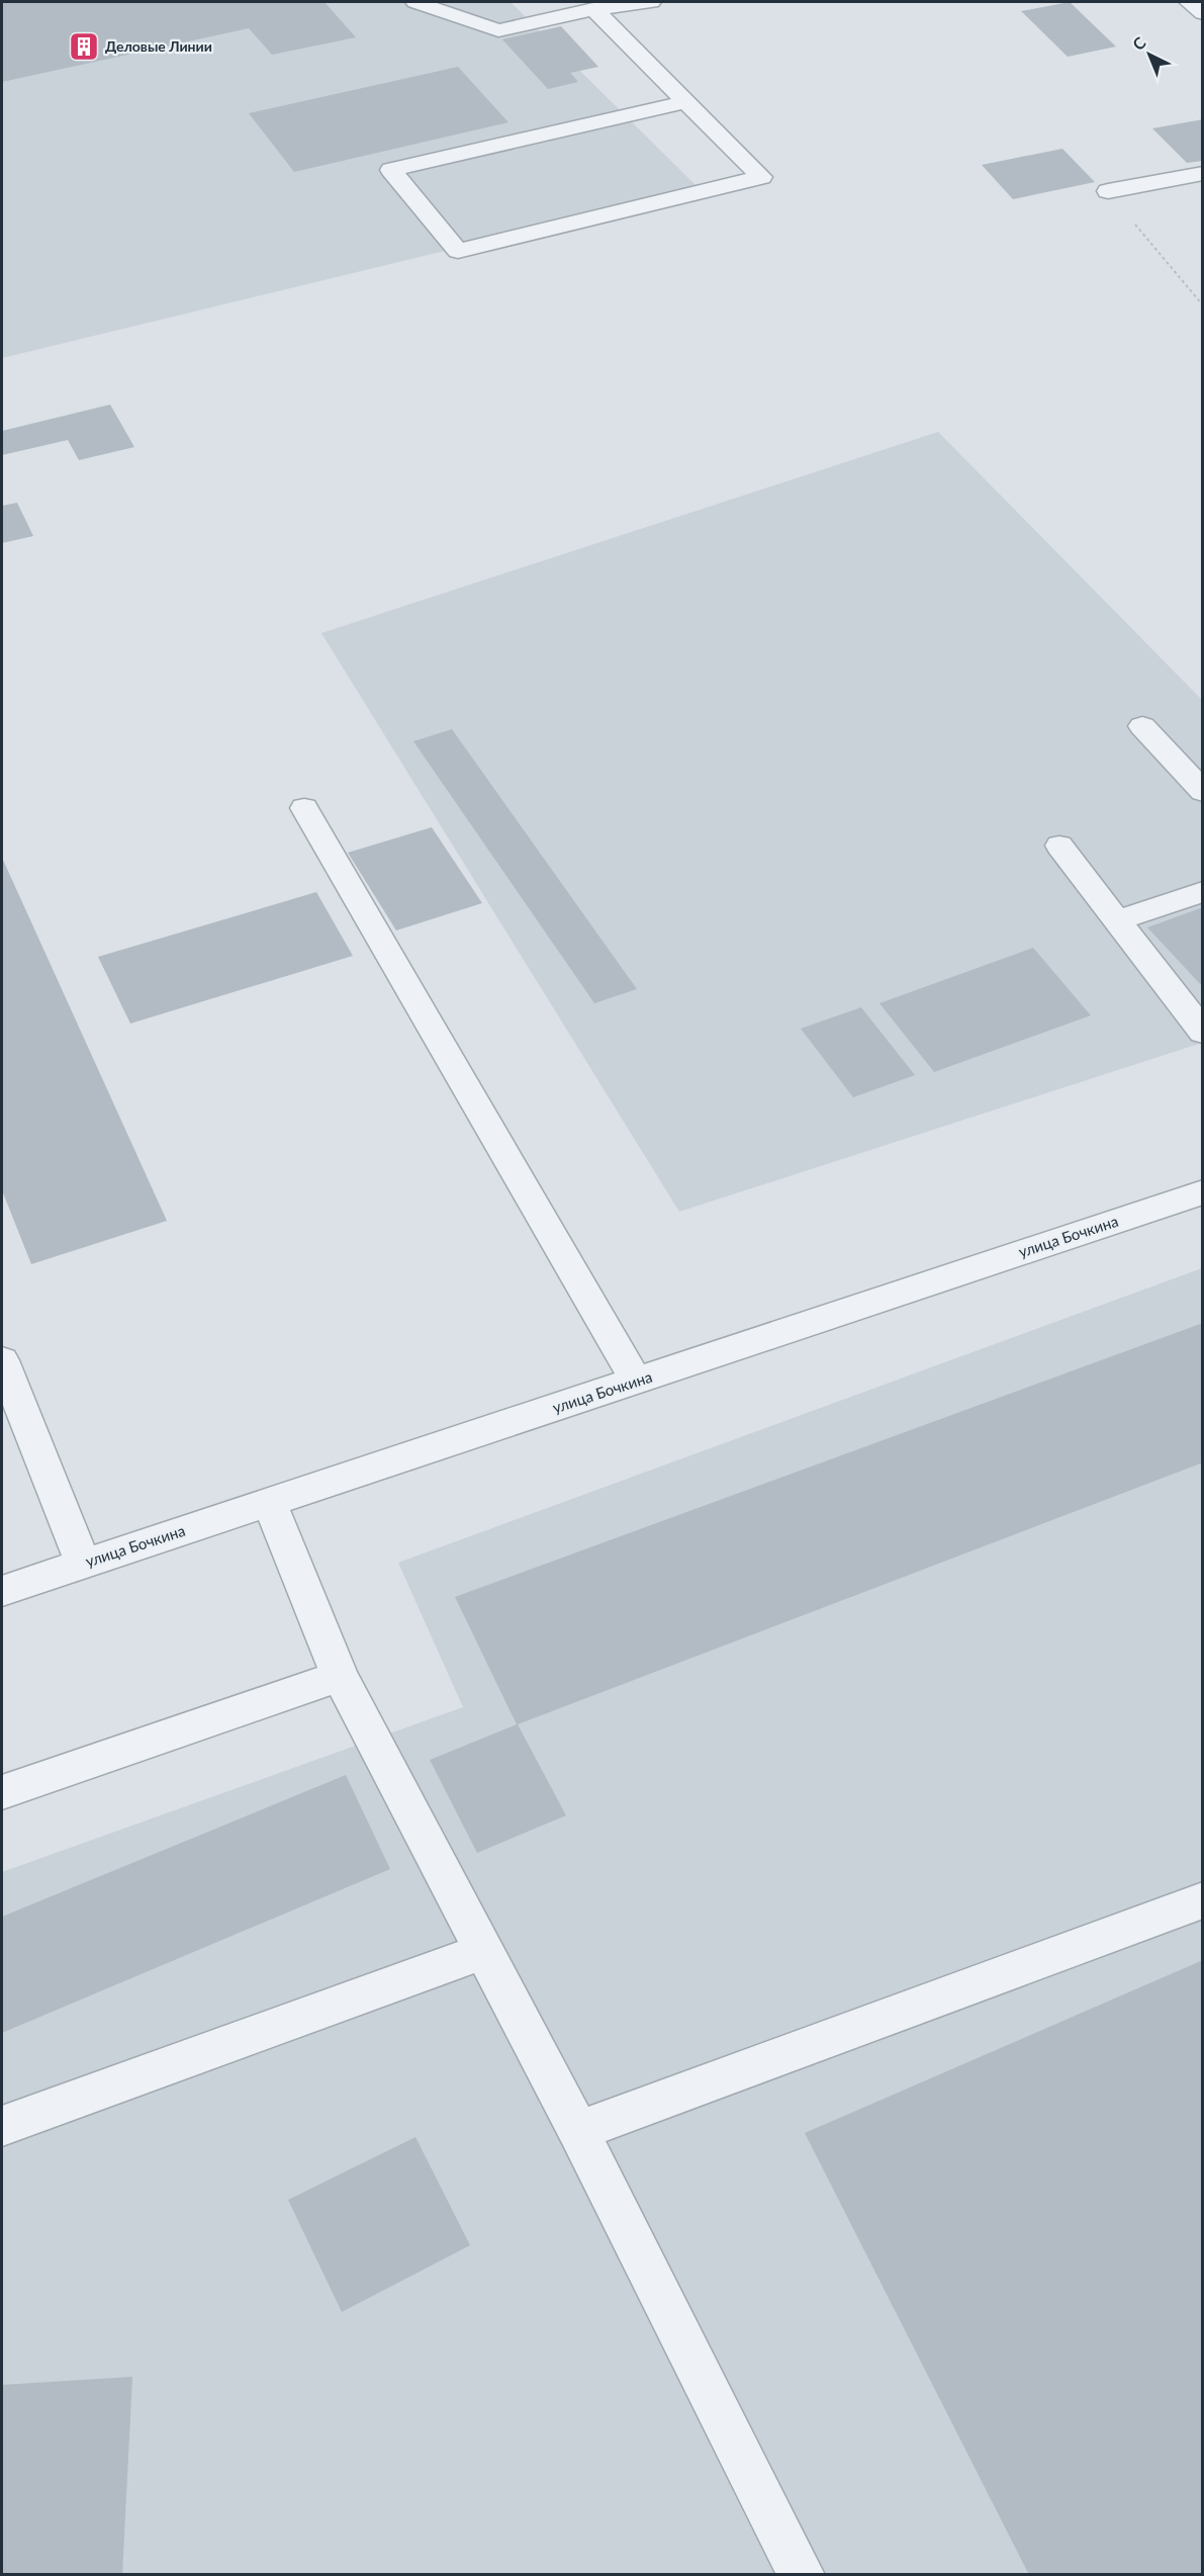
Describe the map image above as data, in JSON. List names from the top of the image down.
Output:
{
  "streets": {
    "street": ["улица Бочкина"]
  },
  "places": {
    "building": ["Деловые Линии"]
  },
  "north": "top left"
}
